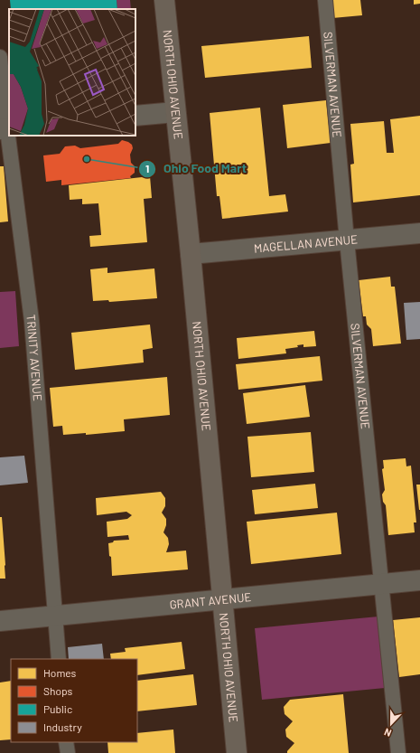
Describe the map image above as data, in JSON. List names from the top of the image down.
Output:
{
  "streets": {
    "street": ["NORTH OHIO AVENUE", "MAGELLAN AVENUE", "GRANT AVENUE"],
    "lane": ["SILVERMAN AVENUE", "TRINITY AVENUE"]
  },
  "crossings": [
    ["NORTH OHIO AVENUE", "MAGELLAN AVENUE"],
    ["NORTH OHIO AVENUE", "GRANT AVENUE"],
    ["SILVERMAN AVENUE", "MAGELLAN AVENUE"],
    ["SILVERMAN AVENUE", "GRANT AVENUE"],
    ["TRINITY AVENUE", "GRANT AVENUE"]
  ],
  "places": ["Ohio Food Mart"],
  "legend": [
    "Homes",
    "Shops",
    "Public",
    "Industry"
  ],
  "north": "bottom"
}
